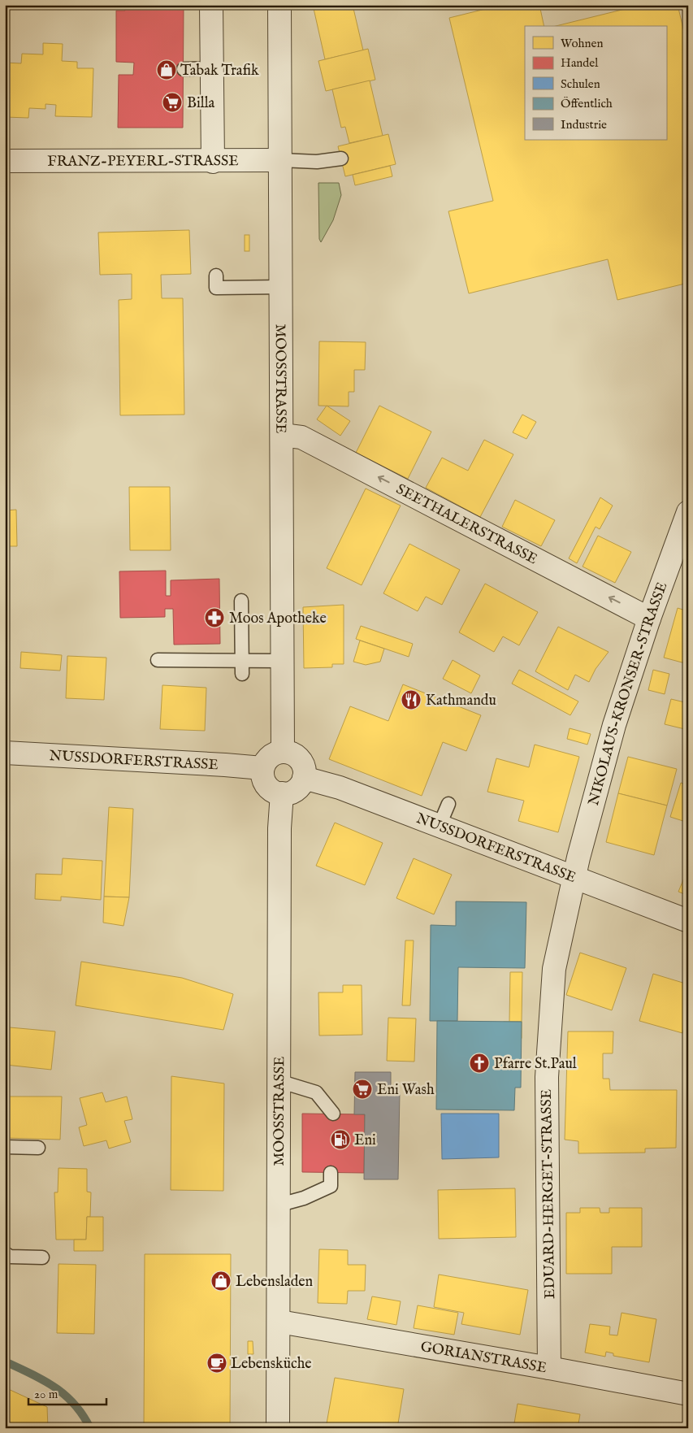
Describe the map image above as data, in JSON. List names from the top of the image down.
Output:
{
  "streets": {
    "street": [
      "FRANZ-PEYERL-STRASSE",
      "MOOSSTRASSE",
      "SEETHALERSTRASSE",
      "NIKOLAUS-KRONSER-STRASSE",
      "NUSSDORFERSTRASSE",
      "EDUARD-HERGET-STRASSE",
      "GORIANSTRASSE"
    ]
  },
  "crossings": [
    ["FRANZ-PEYERL-STRASSE", "MOOSSTRASSE"],
    ["MOOSSTRASSE", "SEETHALERSTRASSE"],
    ["MOOSSTRASSE", "NUSSDORFERSTRASSE"],
    ["MOOSSTRASSE", "GORIANSTRASSE"],
    ["SEETHALERSTRASSE", "NIKOLAUS-KRONSER-STRASSE"],
    ["NIKOLAUS-KRONSER-STRASSE", "NUSSDORFERSTRASSE"],
    ["NIKOLAUS-KRONSER-STRASSE", "EDUARD-HERGET-STRASSE"],
    ["NUSSDORFERSTRASSE", "EDUARD-HERGET-STRASSE"],
    ["EDUARD-HERGET-STRASSE", "GORIANSTRASSE"]
  ],
  "one_way": ["SEETHALERSTRASSE"],
  "places": {
    "shop": ["Tabak Trafik", "Lebensladen"],
    "supermarket": ["Billa", "Eni Wash"],
    "pharmacy": ["Moos Apotheke"],
    "restaurant": ["Kathmandu"],
    "church": ["Pfarre St.Paul"],
    "fuel station": ["Eni"],
    "cafe": ["Lebensküche"]
  },
  "legend": [
    "Wohnen",
    "Handel",
    "Schulen",
    "Öffentlich",
    "Industrie"
  ],
  "scale_bar": "20 m"
}
